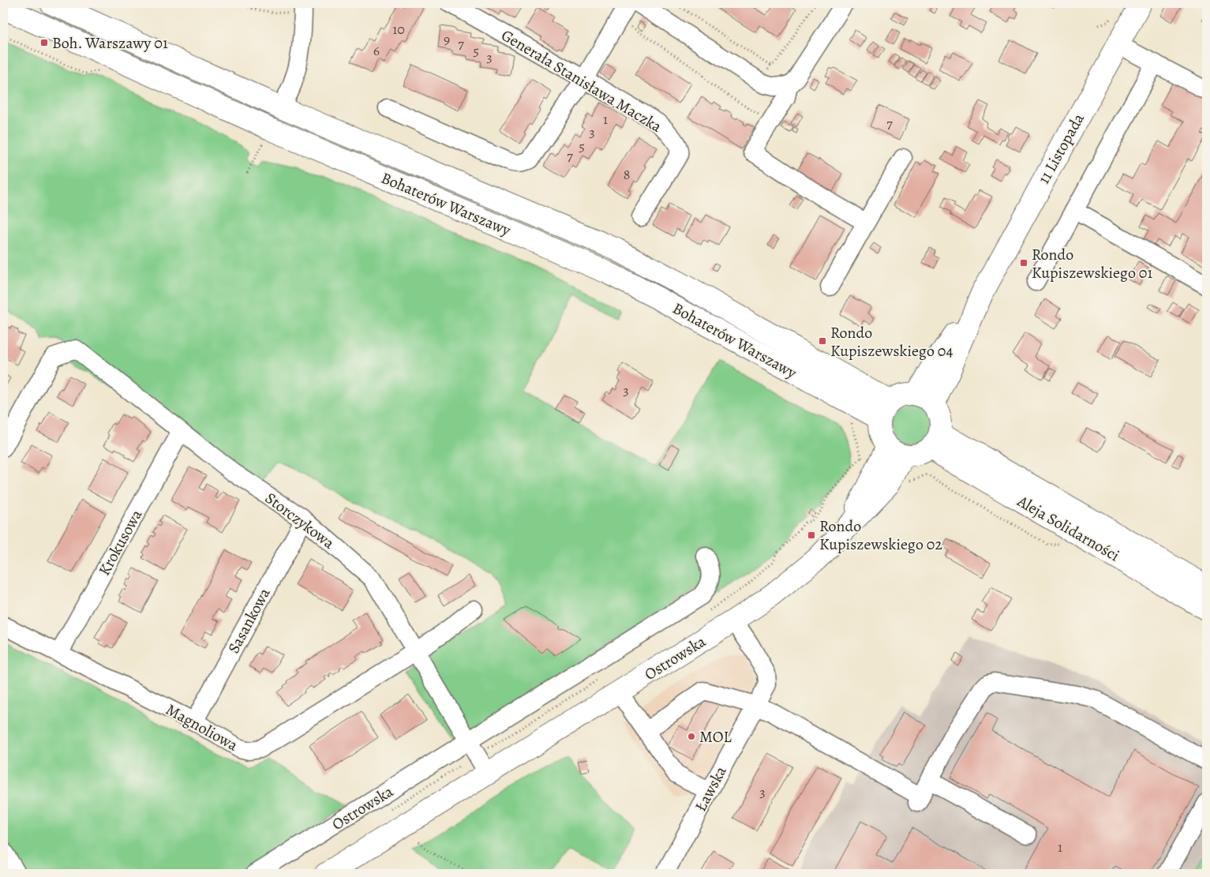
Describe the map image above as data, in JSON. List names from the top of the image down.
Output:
{
  "streets": {
    "main road": [
      "11 Listopada",
      "Bohaterów Warszawy",
      "Aleja Solidarności",
      "Ostrowska"
    ],
    "street": [
      "Generała Stanisława Maczka",
      "Storczykowa",
      "Krokusowa",
      "Sasankowa",
      "Magnoliowa",
      "Ławska"
    ]
  },
  "crossings": [
    ["11 Listopada", "Bohaterów Warszawy"],
    ["11 Listopada", "Aleja Solidarności"],
    ["11 Listopada", "Ostrowska"],
    ["Bohaterów Warszawy", "Aleja Solidarności"],
    ["Bohaterów Warszawy", "Ostrowska"],
    ["Storczykowa", "Krokusowa"],
    ["Storczykowa", "Sasankowa"],
    ["Storczykowa", "Ostrowska"],
    ["Storczykowa", "Magnoliowa"],
    ["Aleja Solidarności", "Ostrowska"],
    ["Krokusowa", "Magnoliowa"],
    ["Sasankowa", "Magnoliowa"],
    ["Ostrowska", "Ławska"]
  ],
  "places": {
    "transit": [
      "Boh. Warszawy 01",
      "Rondo Kupiszewskiego 01",
      "Rondo Kupiszewskiego 04",
      "Rondo Kupiszewskiego 02"
    ],
    "other": ["MOL"]
  },
  "house_numbers": [
    "10",
    "9",
    "7",
    "6",
    "5",
    "3",
    "1",
    "7",
    "3",
    "5",
    "7",
    "8",
    "3",
    "3",
    "1"
  ]
}
